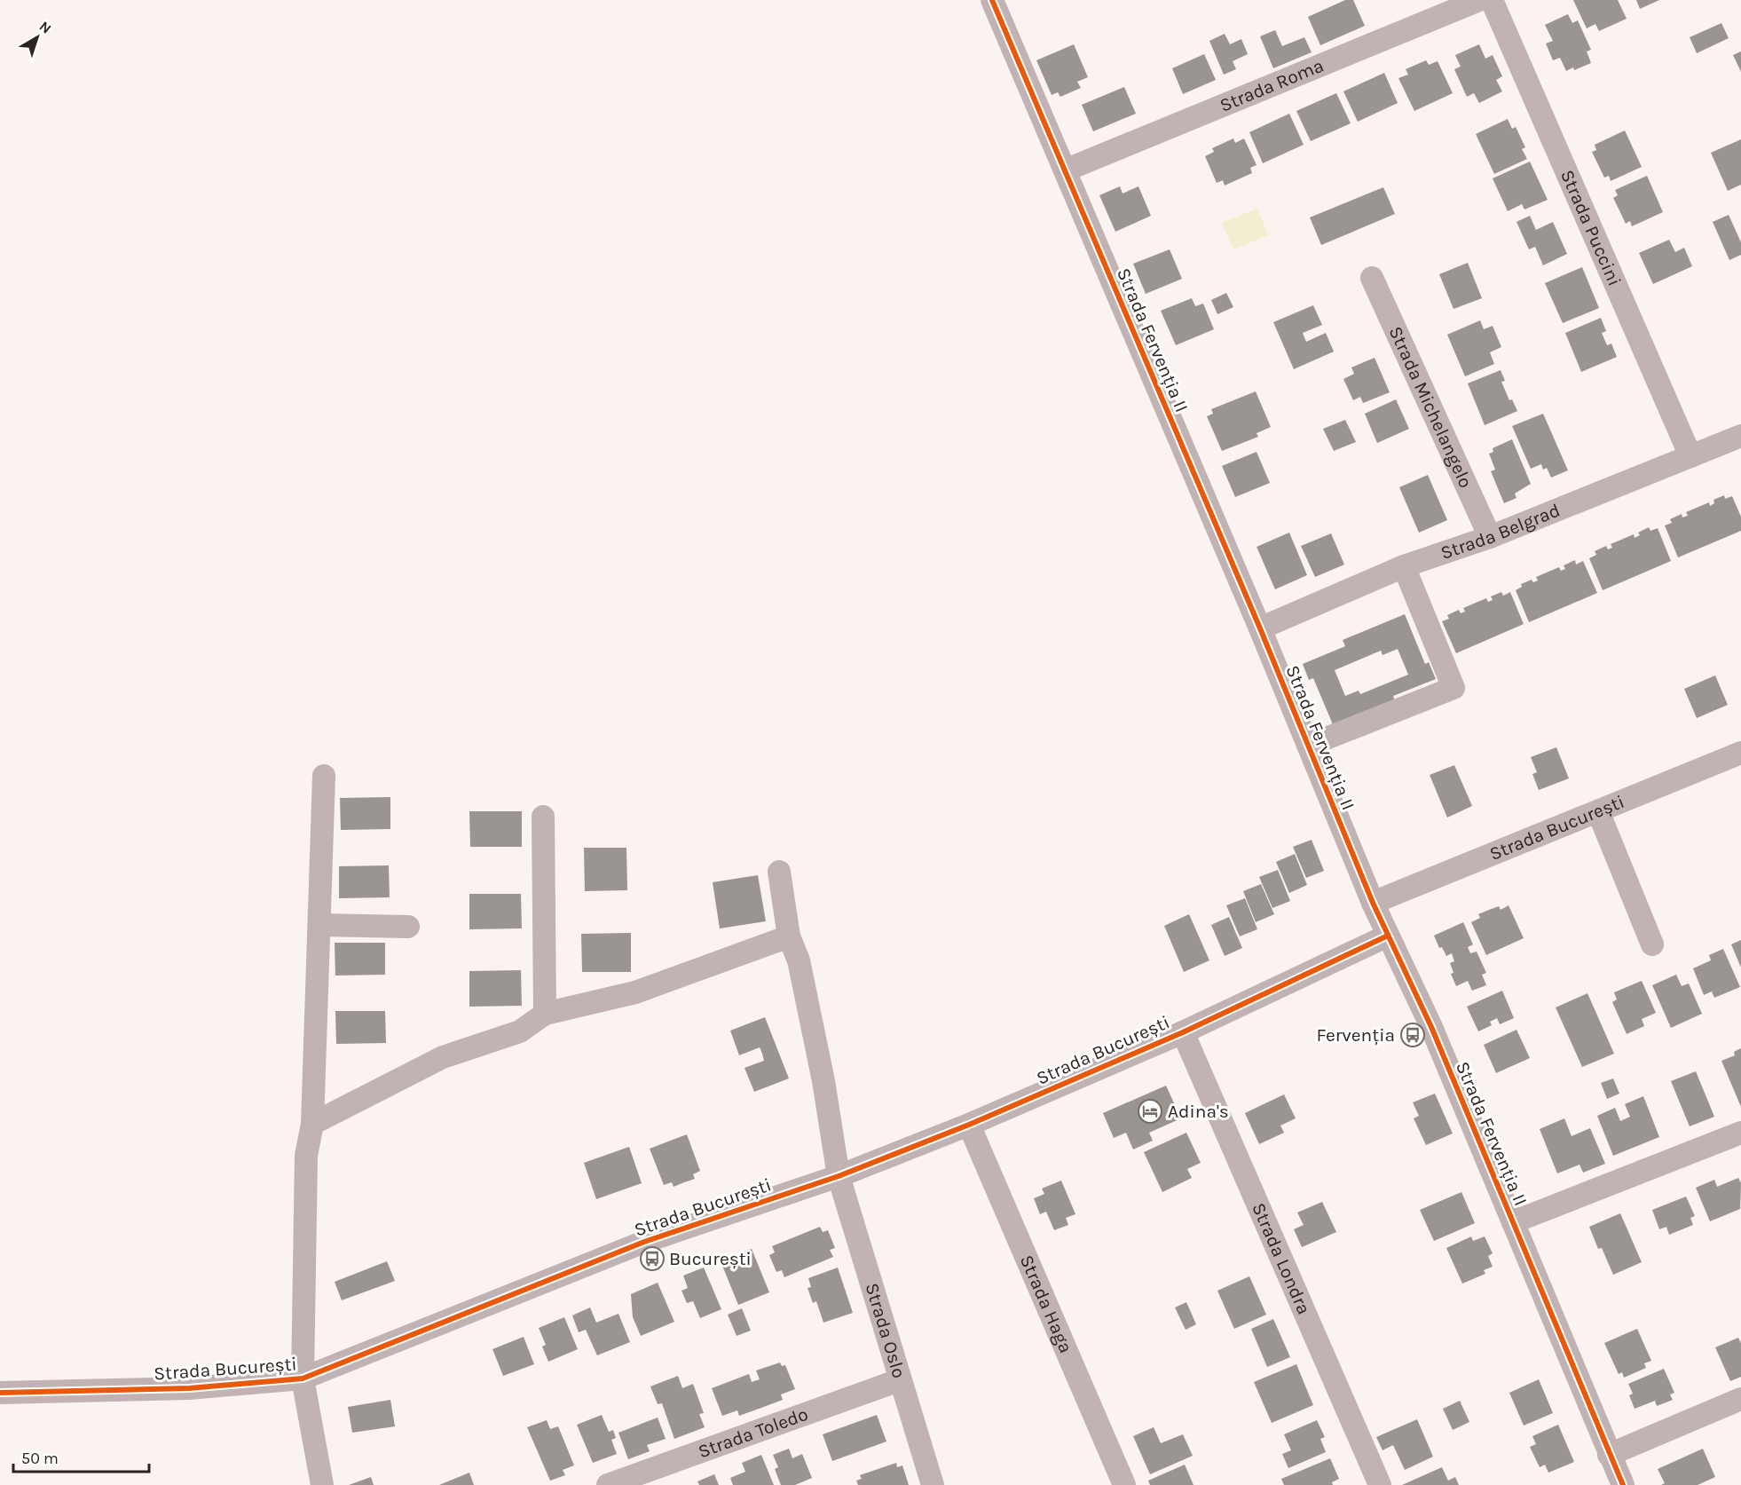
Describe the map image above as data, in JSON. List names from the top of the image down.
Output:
{
  "streets": {
    "street": [
      "Strada Roma",
      "Strada Puccini",
      "Strada Fervenția II",
      "Strada Michelangelo",
      "Strada Belgrad",
      "Strada București",
      "Strada Londra",
      "Strada Haga",
      "Strada Oslo",
      "Strada Toledo"
    ]
  },
  "crossings": [
    ["Strada Roma", "Strada Fervenția II"],
    ["Strada Puccini", "Strada Belgrad"],
    ["Strada Fervenția II", "Strada Belgrad"],
    ["Strada Fervenția II", "Strada București"],
    ["Strada Michelangelo", "Strada Belgrad"],
    ["Strada București", "Strada Londra"],
    ["Strada București", "Strada Haga"],
    ["Strada București", "Strada Oslo"],
    ["Strada Oslo", "Strada Toledo"]
  ],
  "places": {
    "bus stop": ["Fervenția", "București"],
    "hotel": ["Adina's"]
  },
  "scale_bar": "50 m",
  "north": "top right"
}
